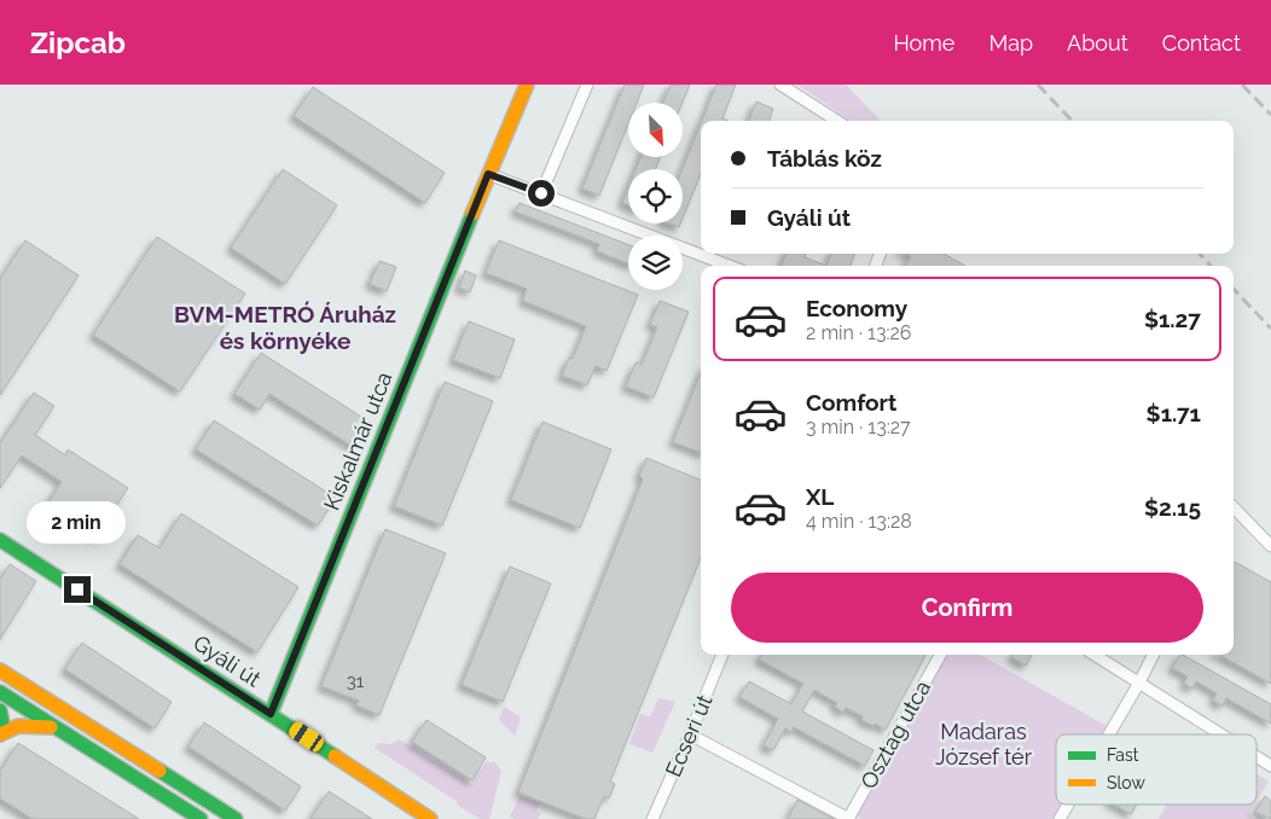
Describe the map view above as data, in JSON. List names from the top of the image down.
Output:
{
  "streets": {
    "street": [
      "Kiskalmár utca",
      "Gyáli út",
      "Osztag utca",
      "Ecseri út"
    ]
  },
  "crossings": [
    ["Kiskalmár utca", "Gyáli út"]
  ],
  "districts": ["BVM-METRÓ Áruház és környéke"],
  "parks": ["Madaras József tér"],
  "house_numbers": ["31"],
  "legend": ["Fast", "Slow"],
  "north": "bottom right",
  "page": {
    "header": "Zipcab",
    "nav": [
      "Home",
      "Map",
      "About",
      "Contact"
    ],
    "banner": ["Táblás köz", "Gyáli út"],
    "list": [
      {
        "name": "Economy",
        "note": "2 min · 13:26",
        "value": "$1.27"
      },
      {
        "name": "Comfort",
        "note": "3 min · 13:27",
        "value": "$1.71"
      },
      {
        "name": "XL",
        "note": "4 min · 13:28",
        "value": "$2.15"
      }
    ],
    "bubble": "2 min",
    "buttons": "Confirm"
  }
}
